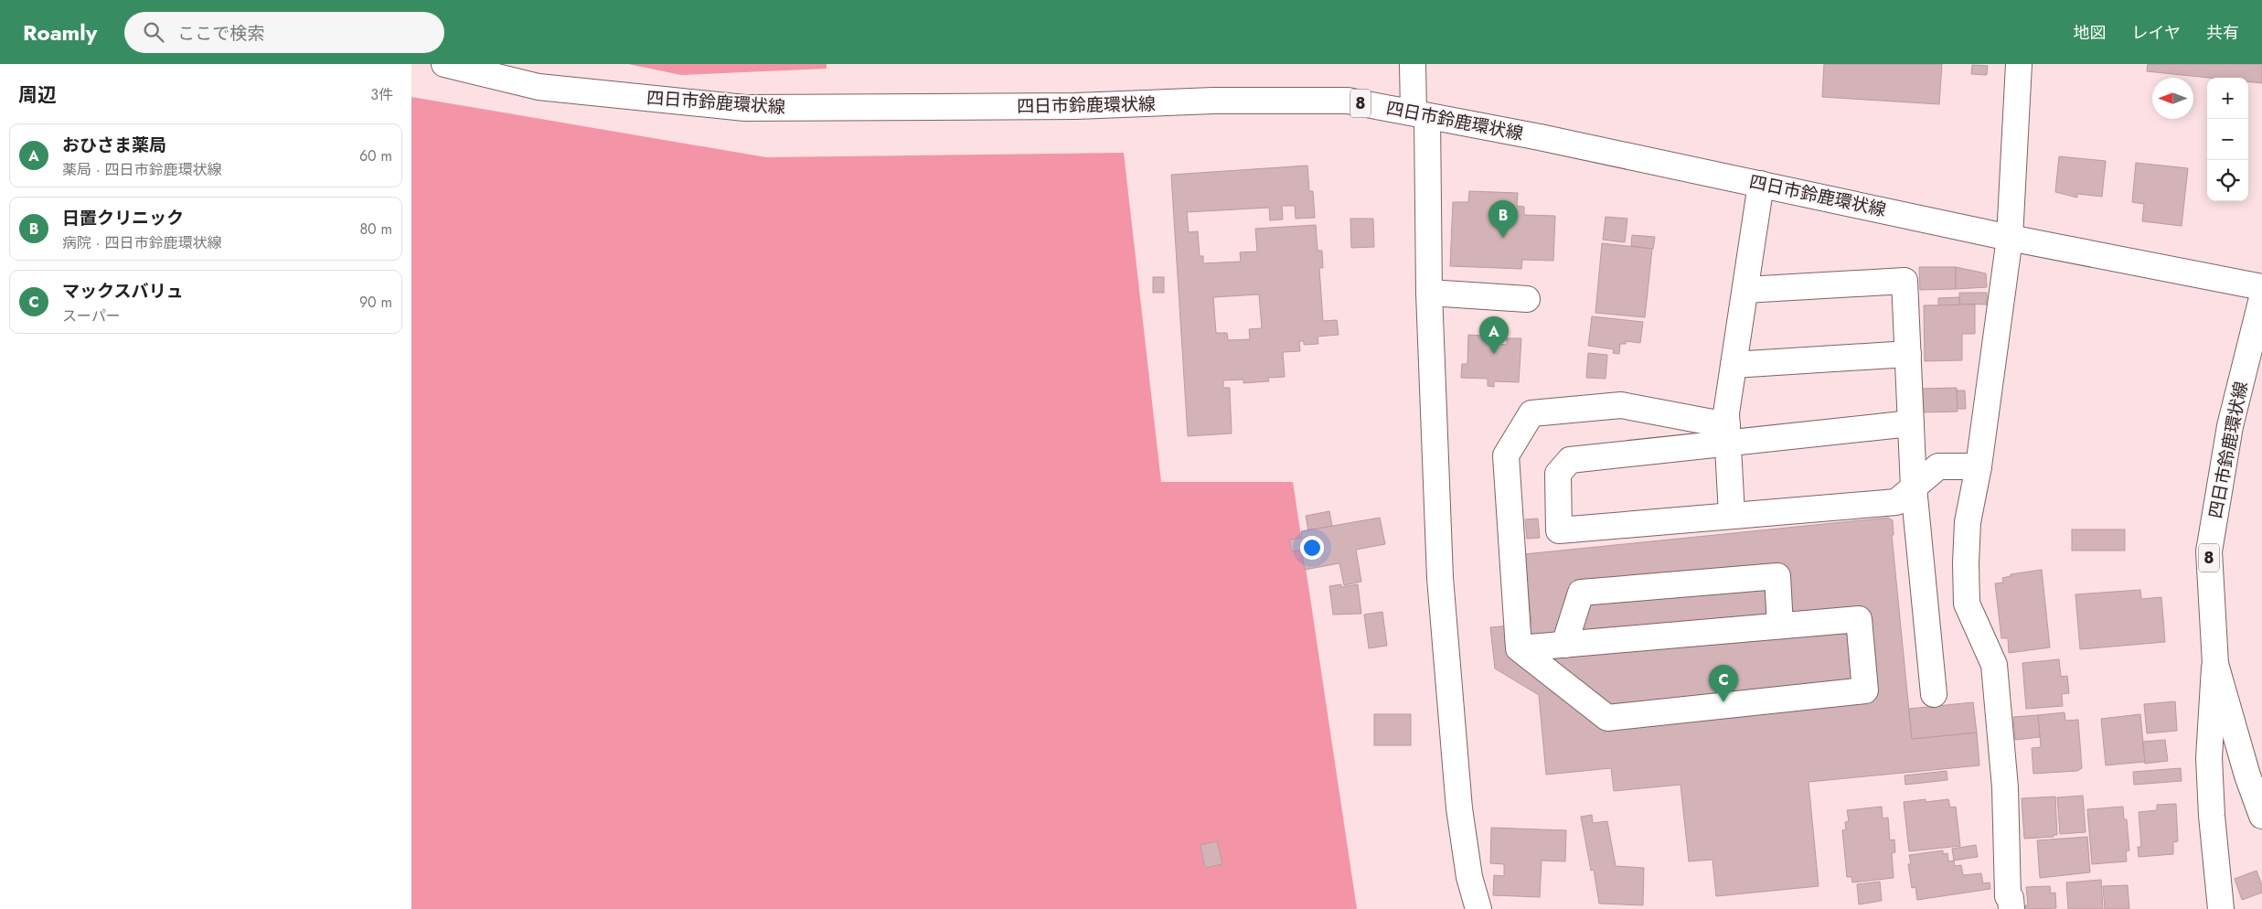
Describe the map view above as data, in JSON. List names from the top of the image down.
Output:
{
  "streets": {
    "main road": ["四日市鈴鹿環状線", "8"]
  },
  "north": "left",
  "page": {
    "header": "Roamly",
    "search": "ここで検索",
    "nav": ["地図", "レイヤ", "共有"],
    "heading": ["周辺", "3件"],
    "map_buttons": ["+", "−"],
    "list": [
      {
        "mark": "A",
        "name": "おひさま薬局",
        "note": "薬局 · 四日市鈴鹿環状線",
        "value": "60 m"
      },
      {
        "mark": "B",
        "name": "日置クリニック",
        "note": "病院 · 四日市鈴鹿環状線",
        "value": "80 m"
      },
      {
        "mark": "C",
        "name": "マックスバリュ",
        "note": "スーパー",
        "value": "90 m"
      }
    ],
    "pins": ["B", "A", "C"]
  }
}
